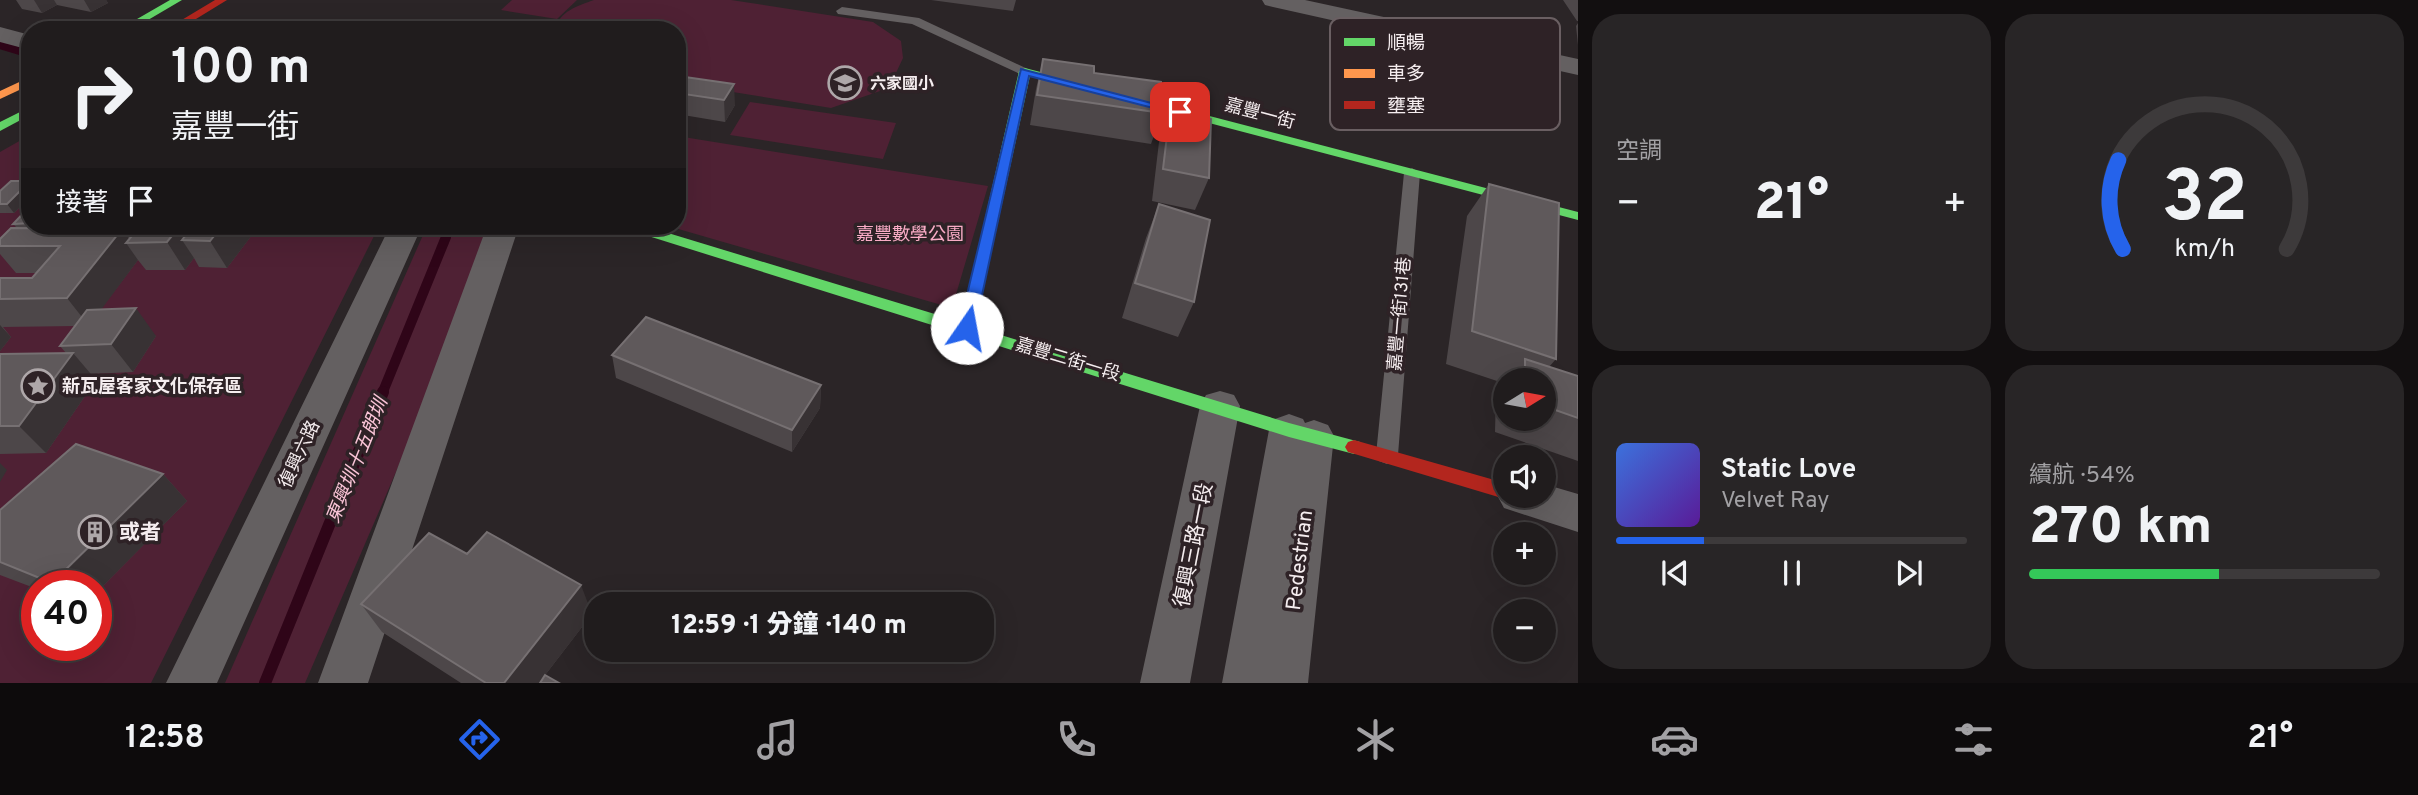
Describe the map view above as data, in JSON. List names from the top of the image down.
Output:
{
  "streets": {
    "street": [
      "嘉豐一街",
      "嘉豐二街一段",
      "復興六路",
      "復興三路一段",
      "Pedestrian"
    ],
    "lane": ["嘉豐一街131巷"]
  },
  "crossings": [
    ["嘉豐一街", "嘉豐一街131巷"],
    ["嘉豐一街131巷", "嘉豐二街一段"],
    ["嘉豐二街一段", "復興三路一段"],
    ["嘉豐二街一段", "Pedestrian"]
  ],
  "water": ["東興圳十五朗圳"],
  "parks": ["嘉豐數學公園"],
  "places": {
    "school or university": ["六家國小"],
    "place": ["新瓦屋客家文化保存區"],
    "building": ["或者"]
  },
  "legend": ["順暢", "車多", "壅塞"],
  "north": "right",
  "page": {
    "tile": [
      "空調",
      ["續航 · 54%", "270 km"]
    ],
    "turn": ["100 m", "嘉豐一街"],
    "then": "接著",
    "heat": ["−", "21°", "+"],
    "map_buttons": ["+", "−"],
    "song": ["Static Love", "Velvet Ray"],
    "limit": "40",
    "trip": "12:59 · 1 分鐘 · 140 m",
    "tabs": ["12:58", "21°"],
    "gauge": ["32", "km/h"]
  }
}
